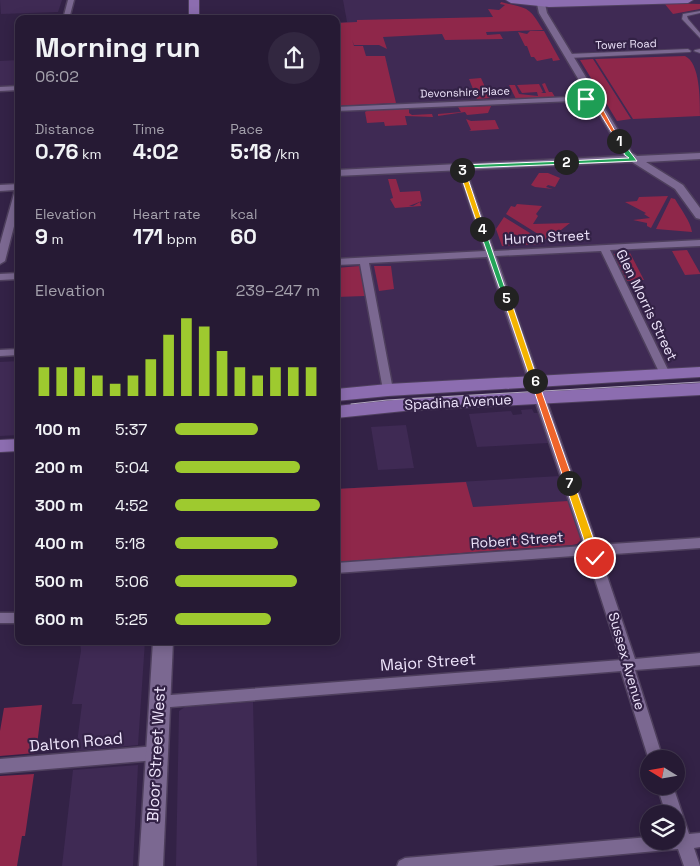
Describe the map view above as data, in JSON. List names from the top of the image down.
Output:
{
  "streets": {
    "main road": ["Spadina Avenue", "Bloor Street West"],
    "street": [
      "Tower Road",
      "Devonshire Place",
      "Huron Street",
      "Glen Morris Street",
      "Robert Street",
      "Sussex Avenue",
      "Major Street",
      "Dalton Road"
    ]
  },
  "crossings": [
    ["Huron Street", "Glen Morris Street"],
    ["Huron Street", "Sussex Avenue"],
    ["Glen Morris Street", "Spadina Avenue"],
    ["Spadina Avenue", "Sussex Avenue"],
    ["Robert Street", "Sussex Avenue"],
    ["Sussex Avenue", "Major Street"],
    ["Major Street", "Bloor Street West"],
    ["Dalton Road", "Bloor Street West"]
  ],
  "north": "left",
  "page": {
    "heading": ["Morning run", "06:02"],
    "stats": [
      ["Distance", "0.76 km"],
      ["Time", "4:02"],
      ["Pace", "5:18 /km"],
      ["Elevation", "9 m"],
      ["Heart rate", "171 bpm"],
      ["kcal", "60"]
    ],
    "pins": [
      "1",
      "2",
      "3",
      "4",
      "5",
      "6",
      "7"
    ],
    "chart": ["Elevation", "239–247 m"],
    "list": [
      {
        "name": "100 m",
        "note": "5:37"
      },
      {
        "name": "200 m",
        "note": "5:04"
      },
      {
        "name": "300 m",
        "note": "4:52"
      },
      {
        "name": "400 m",
        "note": "5:18"
      },
      {
        "name": "500 m",
        "note": "5:06"
      },
      {
        "name": "600 m",
        "note": "5:25"
      }
    ]
  }
}
